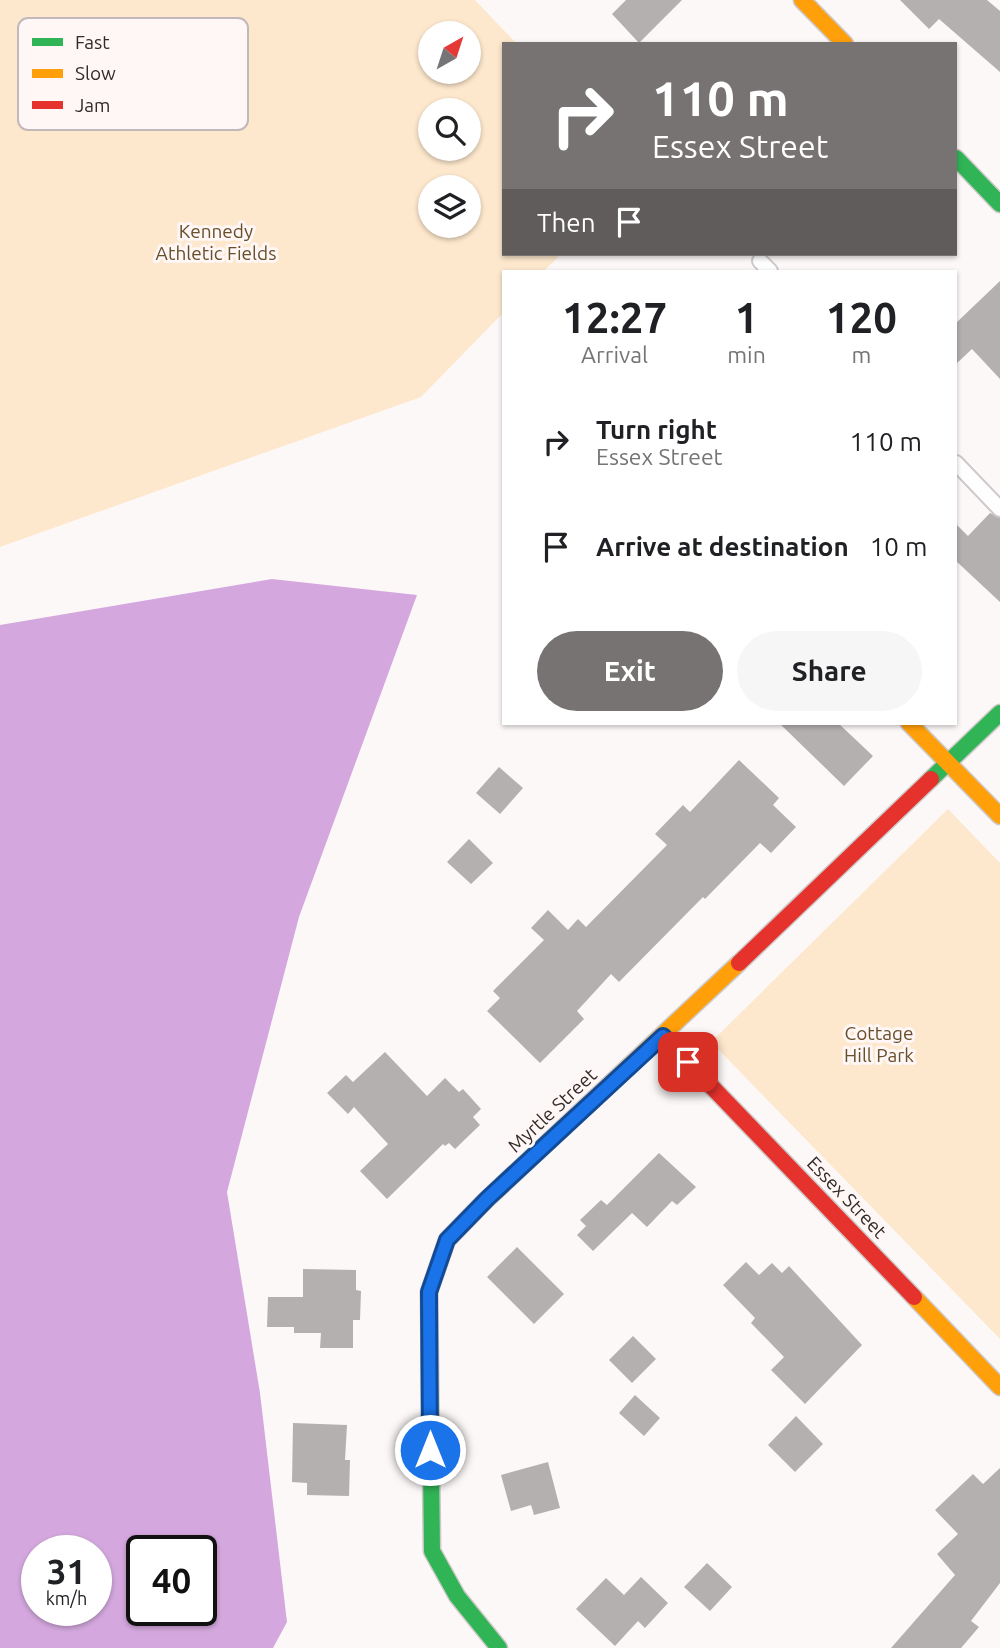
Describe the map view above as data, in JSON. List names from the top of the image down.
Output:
{
  "streets": {
    "street": ["Myrtle Street", "Essex Street"]
  },
  "crossings": [
    ["Myrtle Street", "Essex Street"]
  ],
  "parks": ["Kennedy Athletic Fields", "Cottage Hill Park"],
  "legend": ["Fast", "Slow", "Jam"],
  "north": "top right",
  "page": {
    "turn": ["110 m", "Essex Street"],
    "then": "Then",
    "eta": [
      "12:27",
      "Arrival",
      "1",
      "min",
      "120",
      "m"
    ],
    "list": [
      {
        "name": "Turn right",
        "note": "Essex Street",
        "value": "110 m"
      },
      {
        "name": "Arrive at destination",
        "value": "10 m"
      }
    ],
    "buttons": ["Exit", "Share"],
    "speed": "31 km/h",
    "limit": "40"
  }
}
